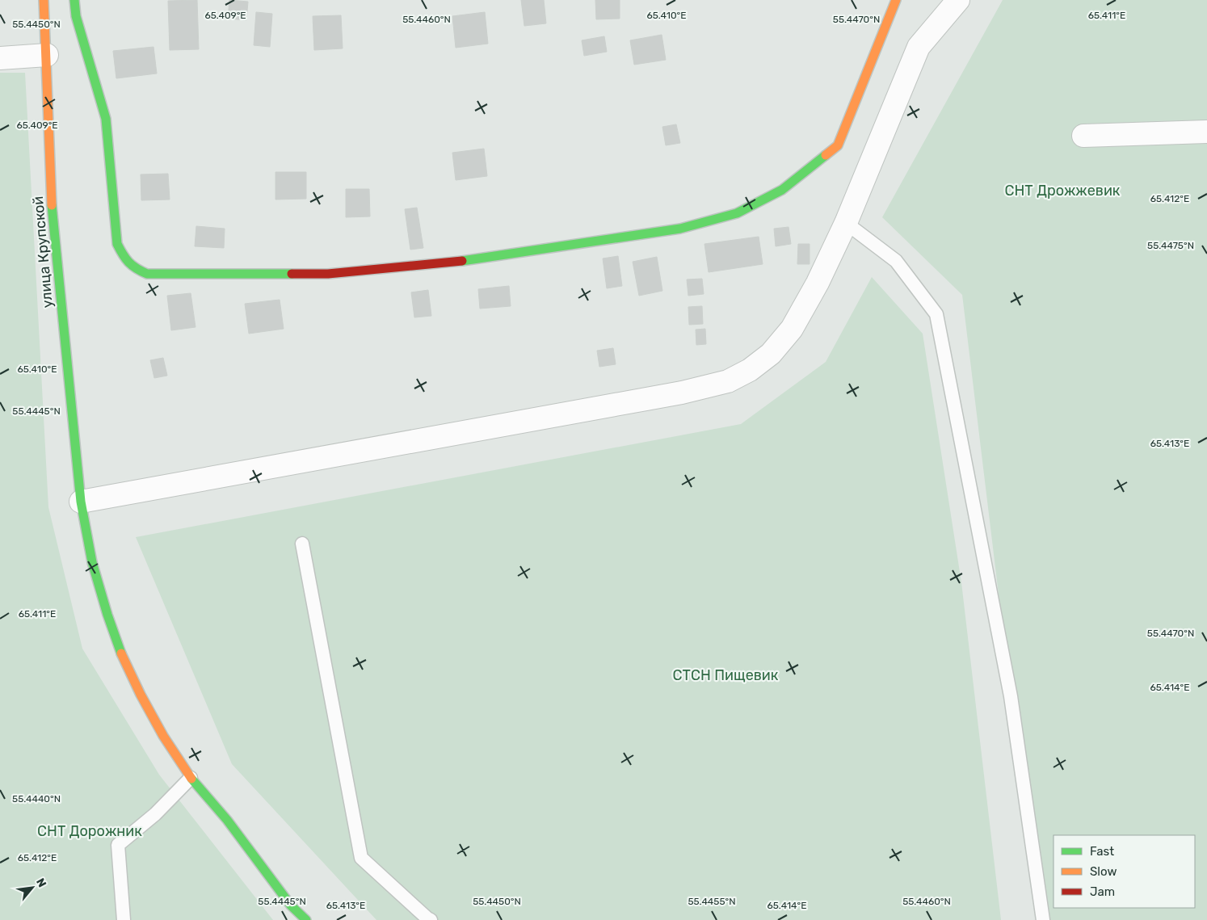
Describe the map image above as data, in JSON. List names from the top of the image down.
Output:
{
  "streets": {
    "street": ["улица Крупской"]
  },
  "parks": ["СНТ Дрожжевик", "СТСН Пищевик", "СНТ Дорожник"],
  "legend": ["Fast", "Slow", "Jam"],
  "north": "top right",
  "coordinates": [
    "65.409°E",
    "65.410°E",
    "65.411°E",
    "55.4460°N",
    "55.4470°N",
    "55.4450°N",
    "65.412°E",
    "55.4475°N",
    "55.4445°N",
    "65.413°E",
    "65.414°E",
    "55.4440°N",
    "55.4455°N"
  ]
}
